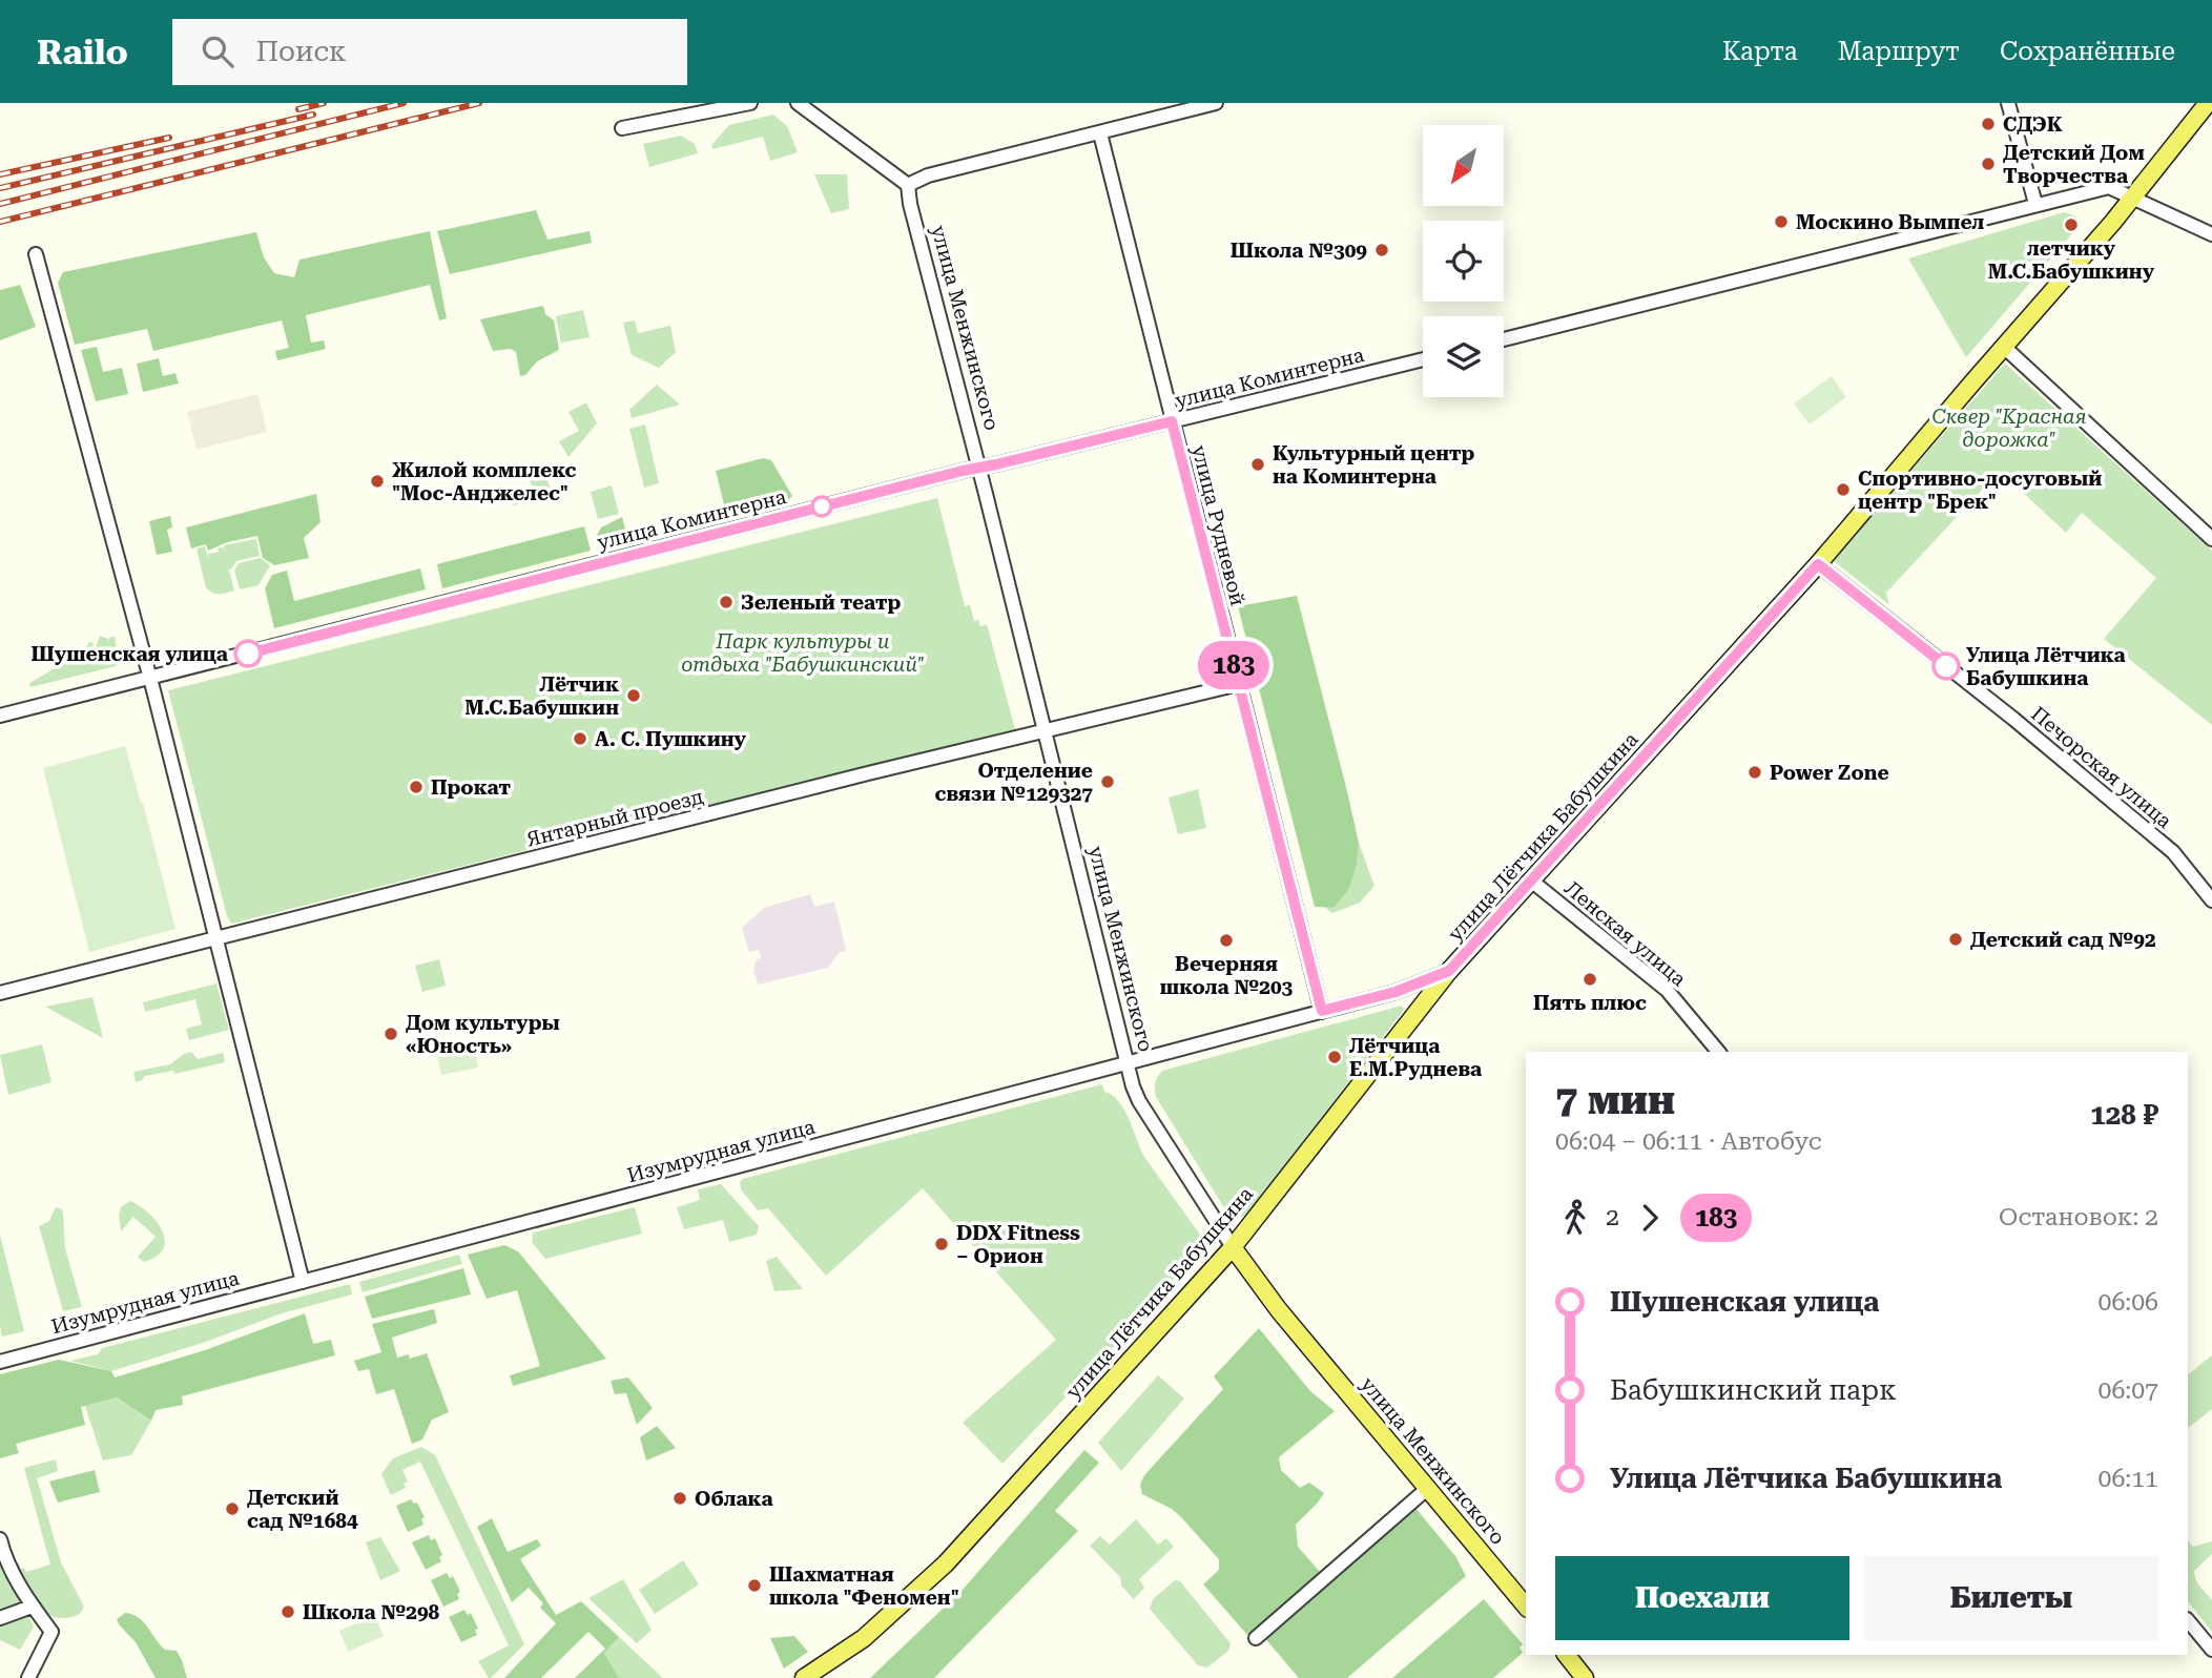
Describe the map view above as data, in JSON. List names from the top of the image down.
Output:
{
  "streets": {
    "main road": ["улица Менжинского", "улица Лётчика Бабушкина"],
    "street": [
      "улица Коминтерна",
      "улица Рудневой",
      "Печорская улица",
      "Янтарный проезд",
      "Ленская улица",
      "Изумрудная улица"
    ]
  },
  "crossings": [
    ["улица Менжинского", "улица Коминтерна"],
    ["улица Менжинского", "Янтарный проезд"],
    ["улица Менжинского", "улица Лётчика Бабушкина"],
    ["улица Менжинского", "Изумрудная улица"],
    ["улица Коминтерна", "улица Рудневой"],
    ["улица Рудневой", "Янтарный проезд"],
    ["улица Рудневой", "Изумрудная улица"],
    ["Печорская улица", "улица Лётчика Бабушкина"],
    ["улица Лётчика Бабушкина", "Ленская улица"],
    ["улица Лётчика Бабушкина", "Изумрудная улица"]
  ],
  "parks": ["Сквер \"Красная дорожка\"", "Парк культуры и отдыха \"Бабушкинский\""],
  "places": [
    "СДЭК",
    "Детский Дом Творчества",
    "Москино Вымпел",
    "летчику М.С.Бабушкину",
    "Школа №309",
    "Культурный центр на Коминтерна",
    "Жилой комплекс \"Мос-Анджелес\"",
    "Спортивно-досуговый центр \"Брек\"",
    "Зеленый театр",
    "Шушенская улица",
    "Улица Лётчика Бабушкина",
    "Лётчик М.С.Бабушкин",
    "А. С. Пушкину",
    "Power Zone",
    "Отделение связи №129327",
    "Прокат",
    "Детский сад №92",
    "Вечерняя школа №203",
    "Пять плюс",
    "Дом культуры «Юность»",
    "Лётчица Е.М.Руднева",
    "DDX Fitness – Орион",
    "Облака",
    "Детский сад №1684",
    "Шахматная школа \"Феномен\"",
    "Школа №298"
  ],
  "lines": ["bus line 183"],
  "north": "bottom left",
  "page": {
    "header": "Railo",
    "search": "Поиск",
    "nav": ["Карта", "Маршрут", "Сохранённые"],
    "on_map": "183",
    "heading": ["7 мин", "06:04 – 06:11 · Автобус", "128 ₽"],
    "legs": ["2", "183", "Остановок: 2"],
    "list": [
      {
        "name": "Шушенская улица",
        "value": "06:06"
      },
      {
        "name": "Бабушкинский парк",
        "value": "06:07"
      },
      {
        "name": "Улица Лётчика Бабушкина",
        "value": "06:11"
      }
    ],
    "buttons": ["Поехали", "Билеты"]
  }
}
